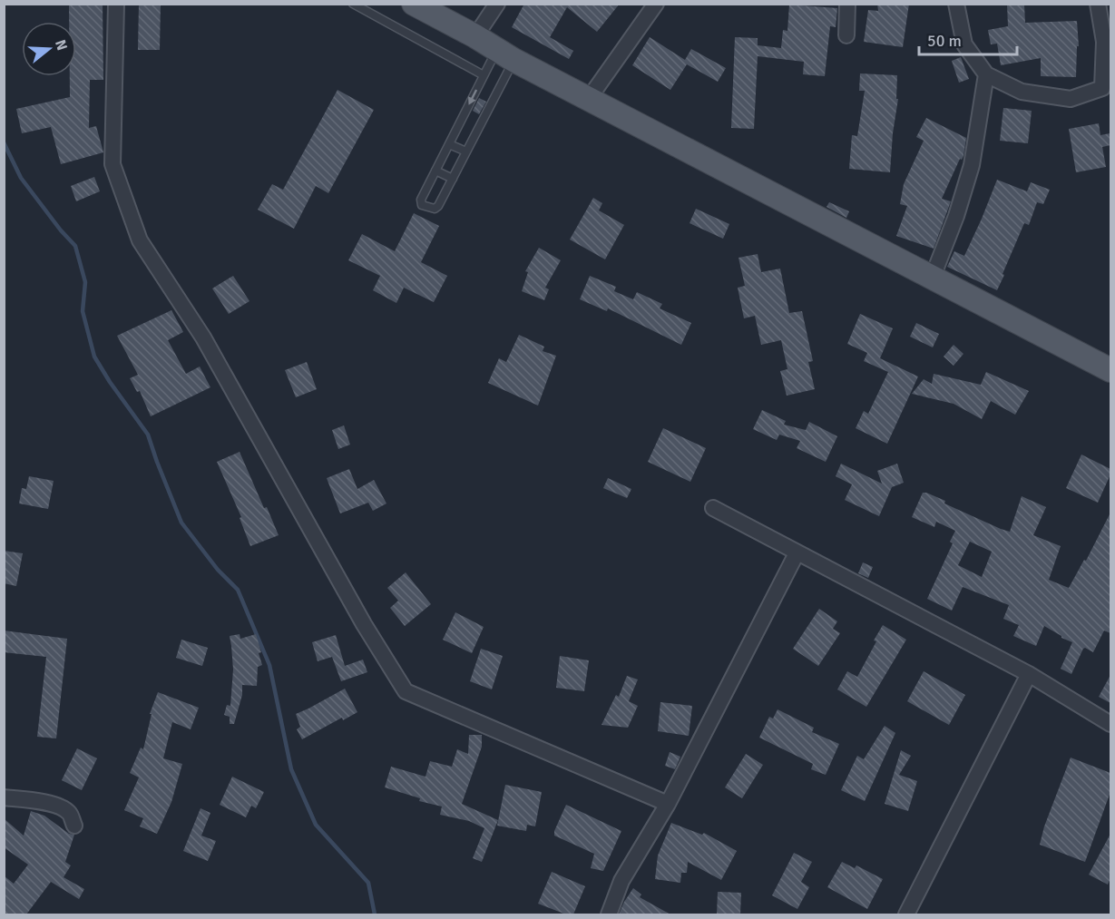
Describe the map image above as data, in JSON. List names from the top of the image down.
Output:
{
  "scale_bar": "50 m",
  "north": "right"
}
